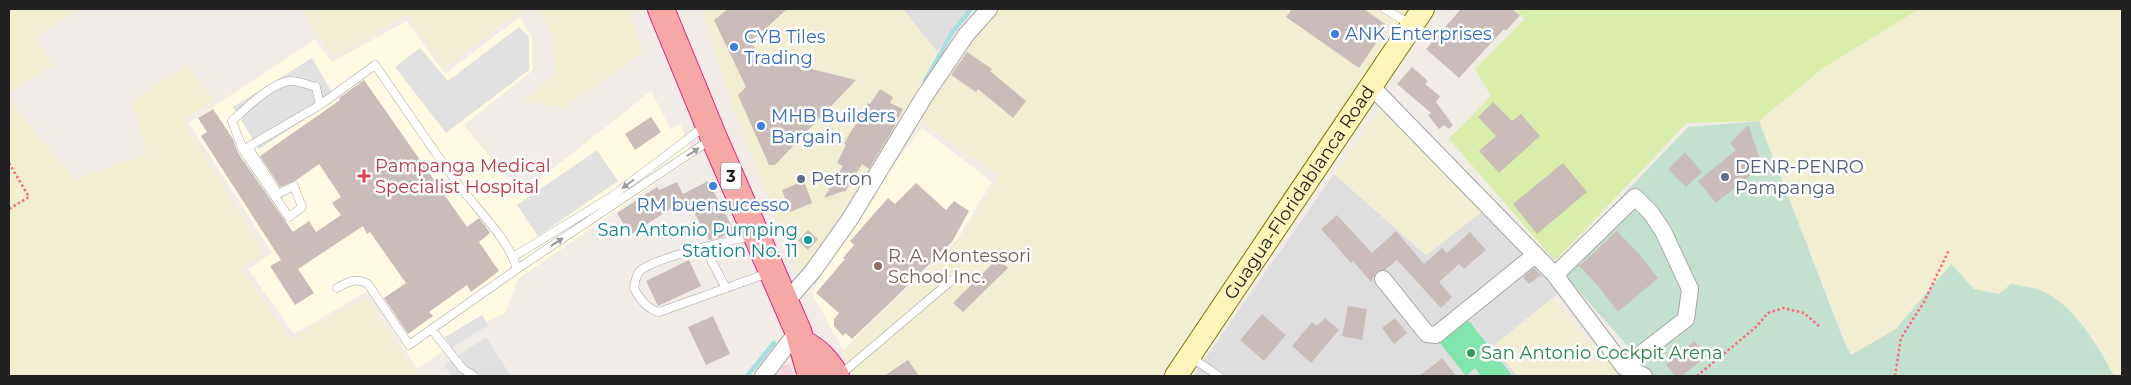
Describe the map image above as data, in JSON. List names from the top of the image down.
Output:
{
  "streets": {
    "highway": ["3"],
    "main road": ["Guagua-Floridablanca Road"]
  },
  "places": {
    "other": [
      "ANK Enterprises",
      "CYB Tiles Trading",
      "MHB Builders Bargain",
      "DENR-PENRO Pampanga",
      "Petron",
      "RM buensucesso",
      "San Antonio Pumping Station No. 11",
      "R. A. Montessori School Inc.",
      "San Antonio Cockpit Arena"
    ],
    "health": ["Pampanga Medical Specialist Hospital"]
  }
}
